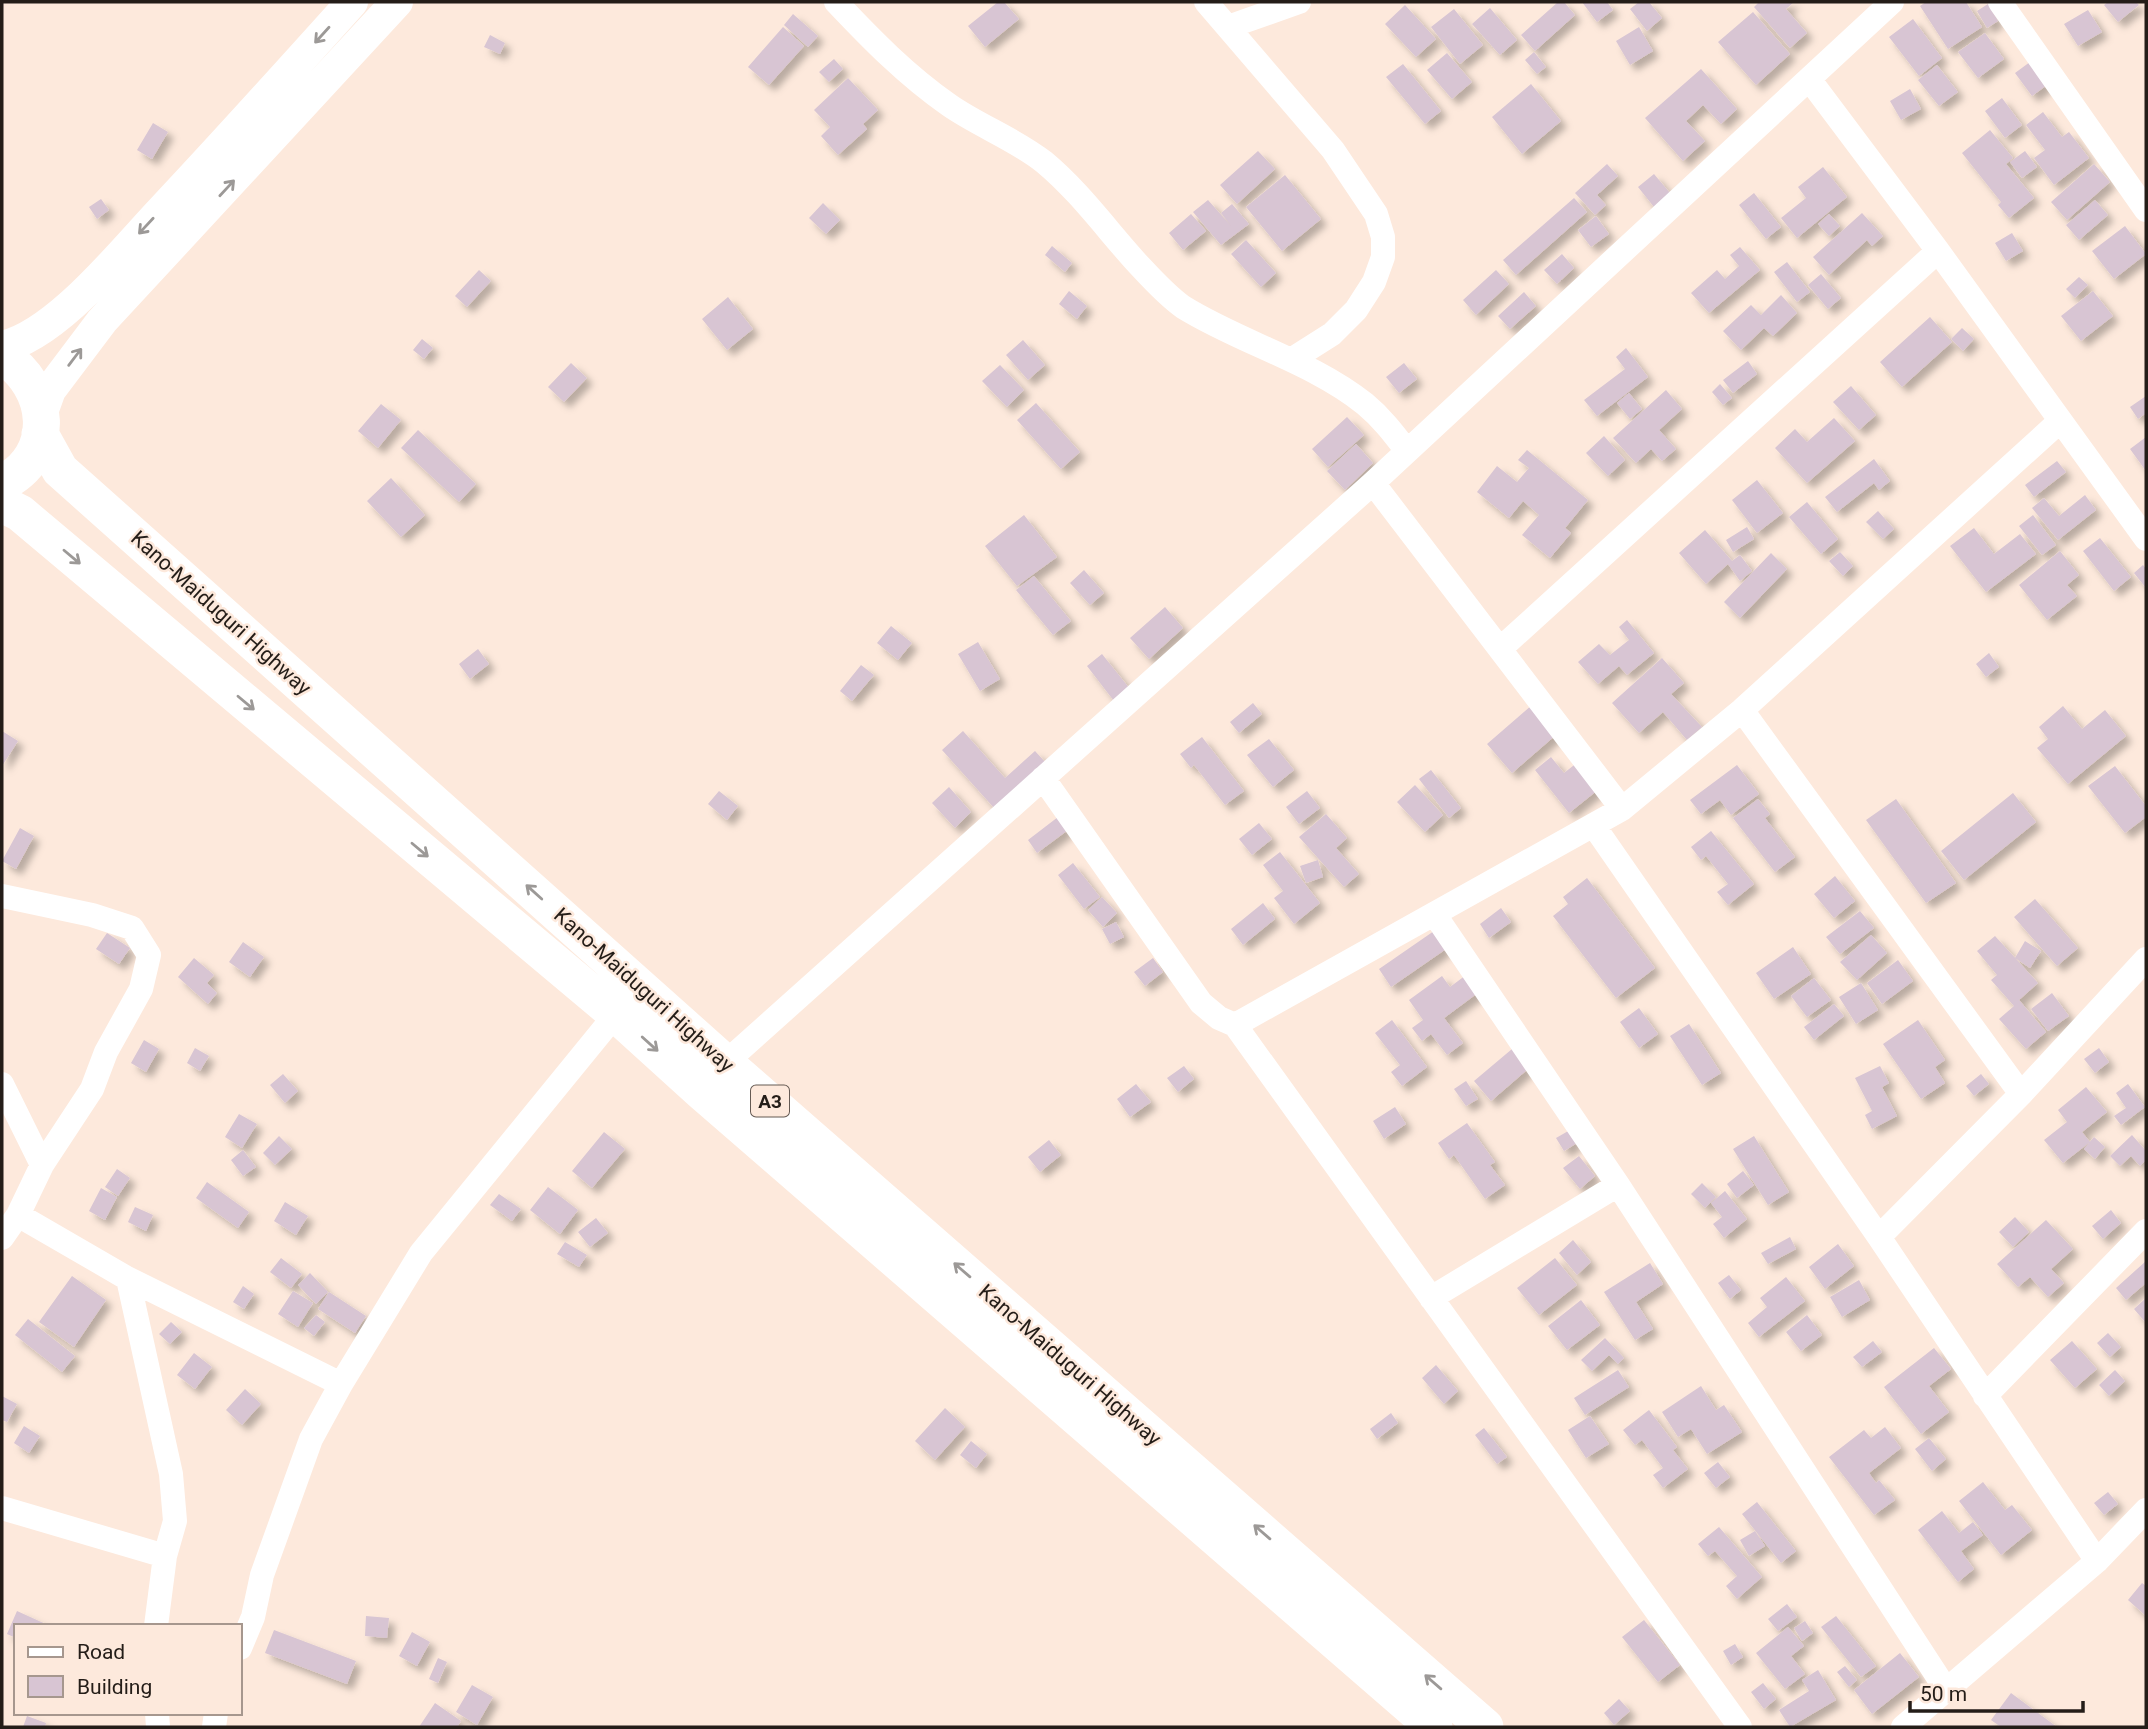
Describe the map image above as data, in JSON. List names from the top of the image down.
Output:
{
  "streets": {
    "highway": ["Kano-Maiduguri Highway", "A3"]
  },
  "crossings": [
    ["Kano-Maiduguri Highway", "A3"]
  ],
  "legend": ["Road", "Building"],
  "scale_bar": "50 m"
}
